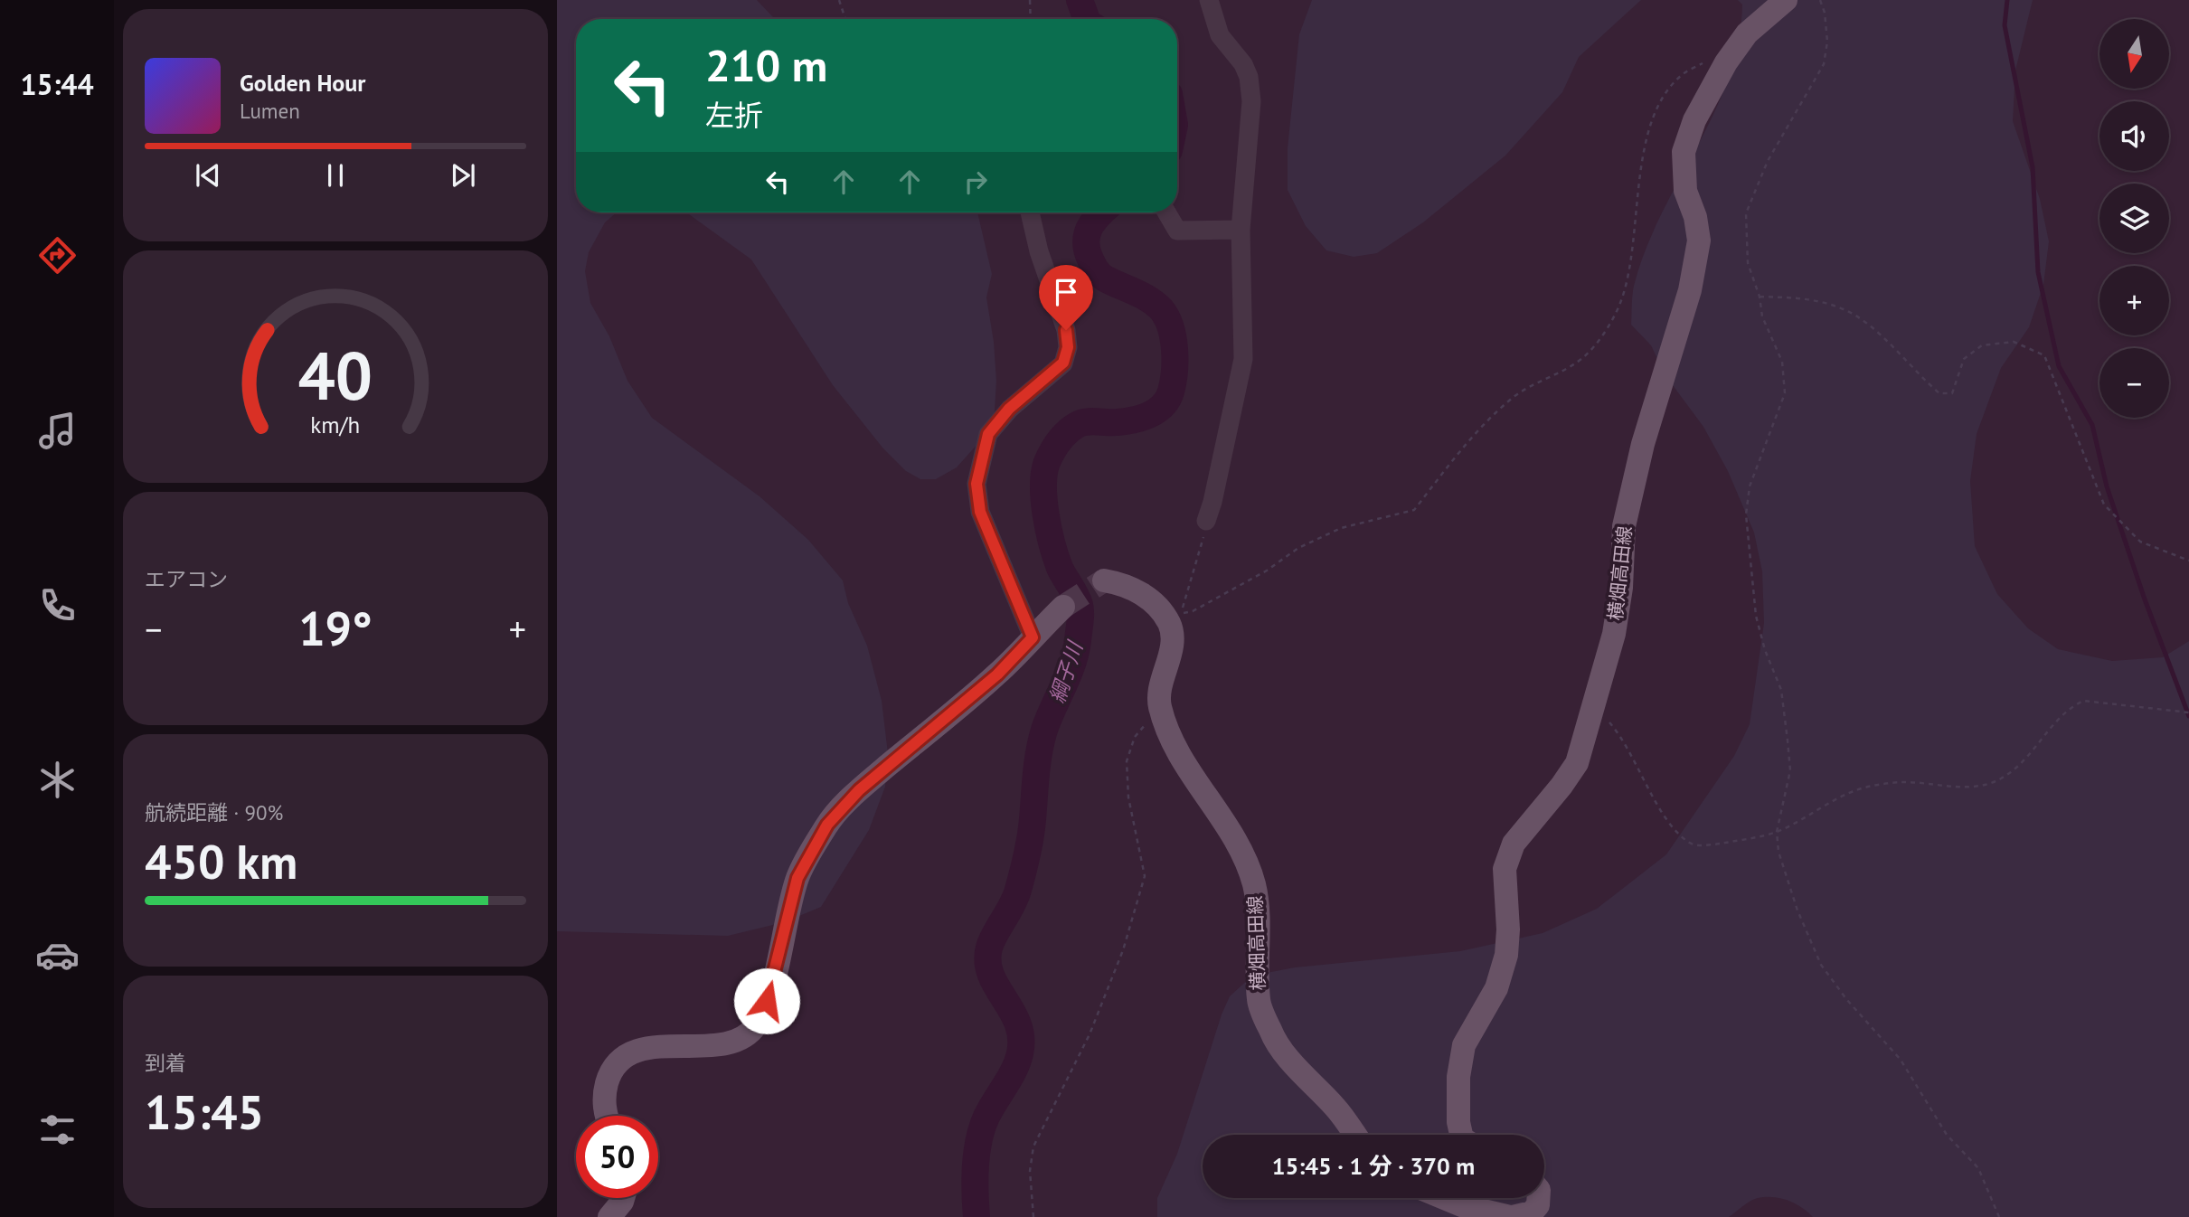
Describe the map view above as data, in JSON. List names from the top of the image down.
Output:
{
  "streets": {
    "main road": ["横畑高田線"]
  },
  "water": ["綱子川"],
  "north": "bottom",
  "page": {
    "tabs": "15:44",
    "map_buttons": ["+", "−"],
    "turn": ["210 m", "左折"],
    "song": ["Golden Hour", "Lumen"],
    "tile": [
      "エアコン",
      ["航続距離 · 90%", "450 km"],
      ["到着", "15:45"]
    ],
    "heat": ["−", "19°", "+"],
    "limit": "50",
    "trip": "15:45 · 1 分 · 370 m",
    "gauge": ["40", "km/h"]
  }
}
